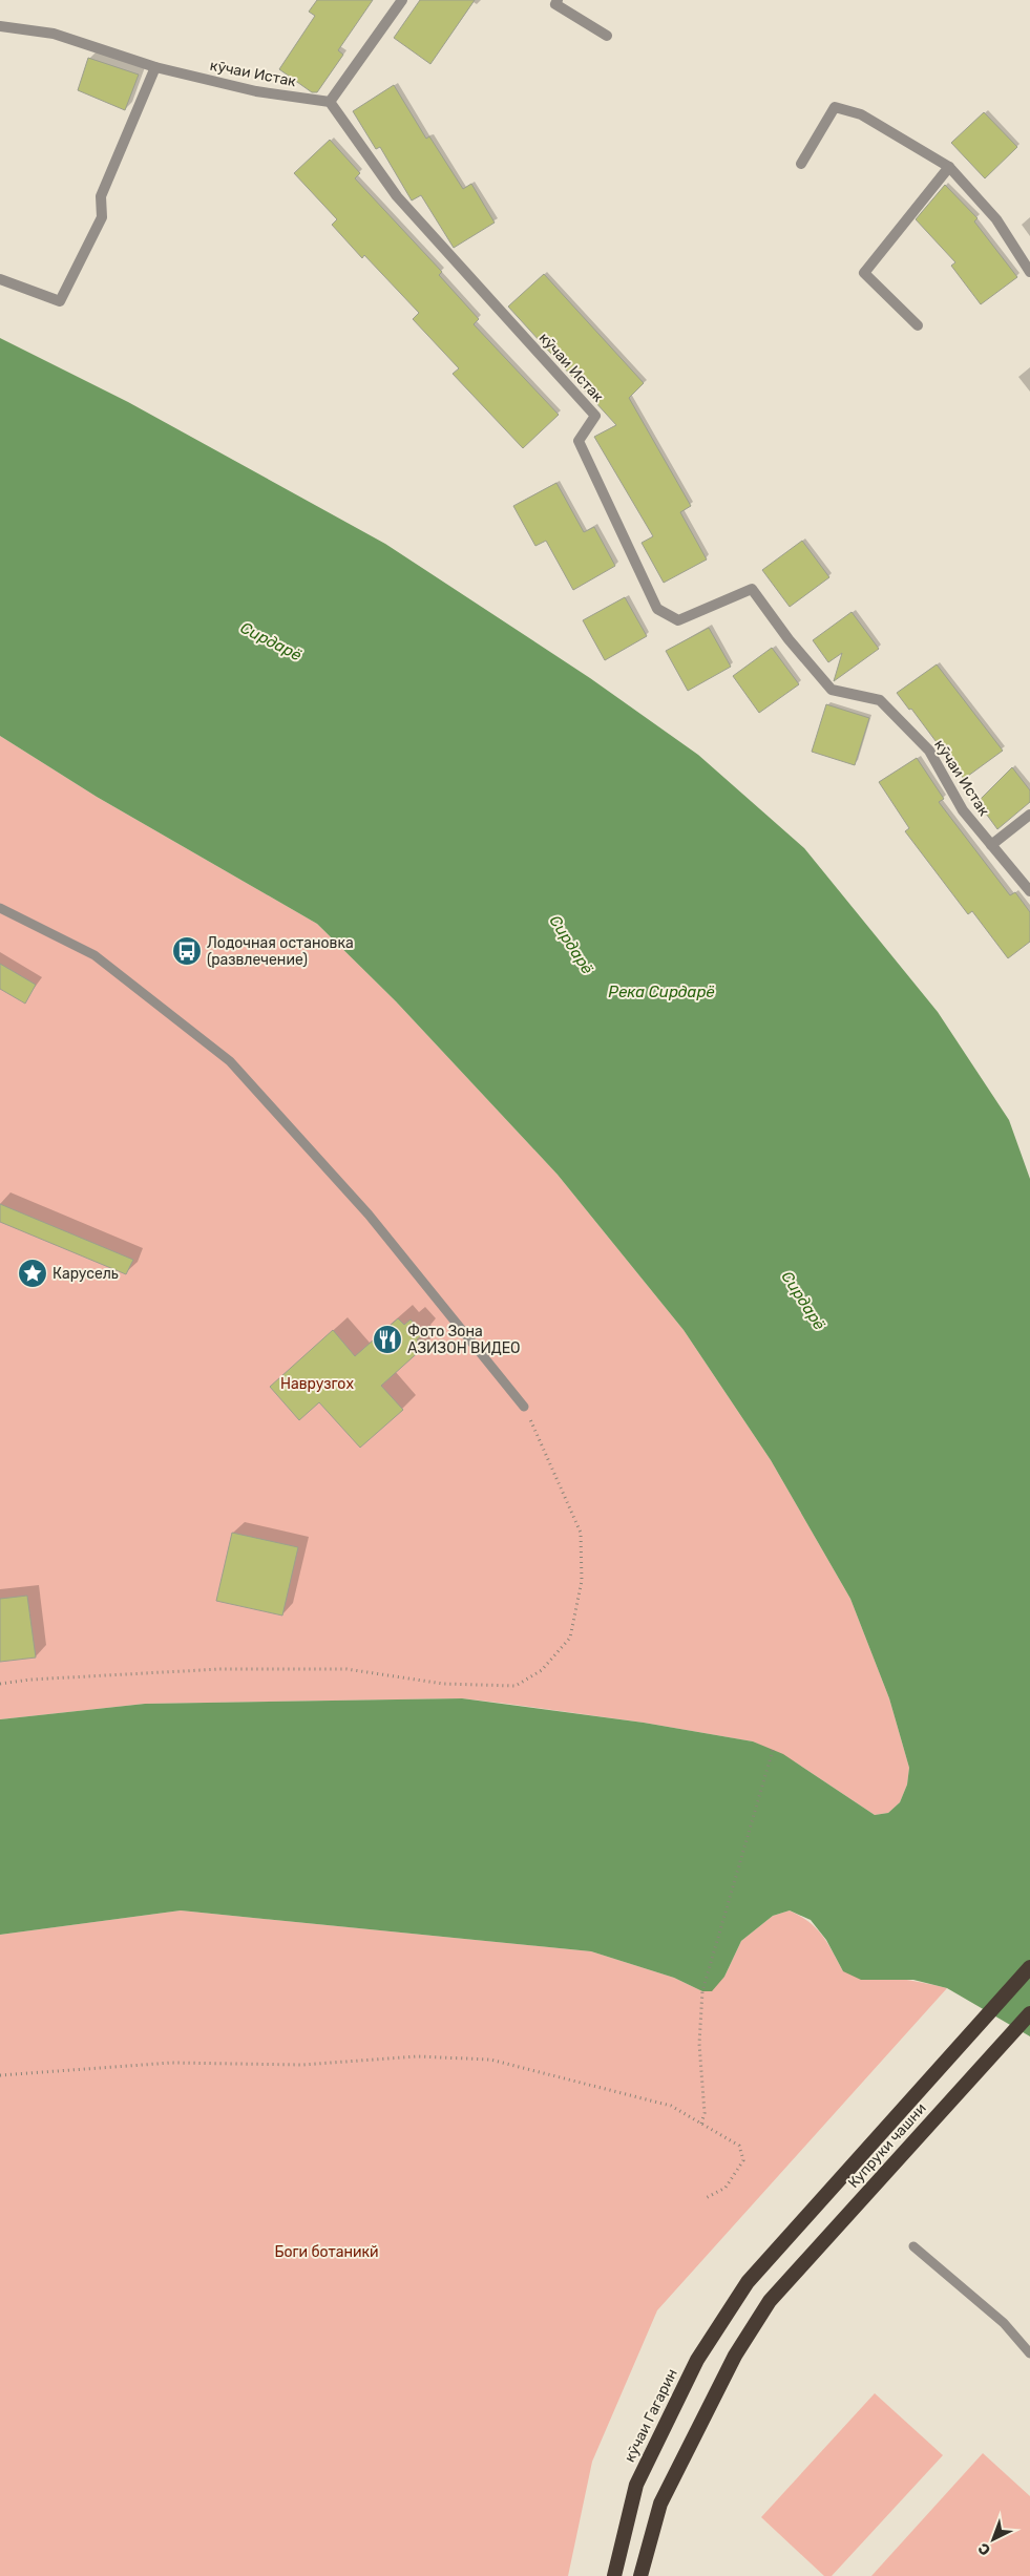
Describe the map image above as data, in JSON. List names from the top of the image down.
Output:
{
  "streets": {
    "highway": ["Купруки чашни", "кӯчаи Гагарин"],
    "street": ["кӯчаи Истак"]
  },
  "water": ["Сирдарё", "Река Сирдарё"],
  "parks": ["Наврузгох", "Боги ботаникй"],
  "places": {
    "bus stop": ["Лодочная остановка (развлечение)"],
    "place": ["Карусель"],
    "restaurant": ["Фото Зона АЗИЗОН ВИДЕО"]
  },
  "north": "bottom left"
}
